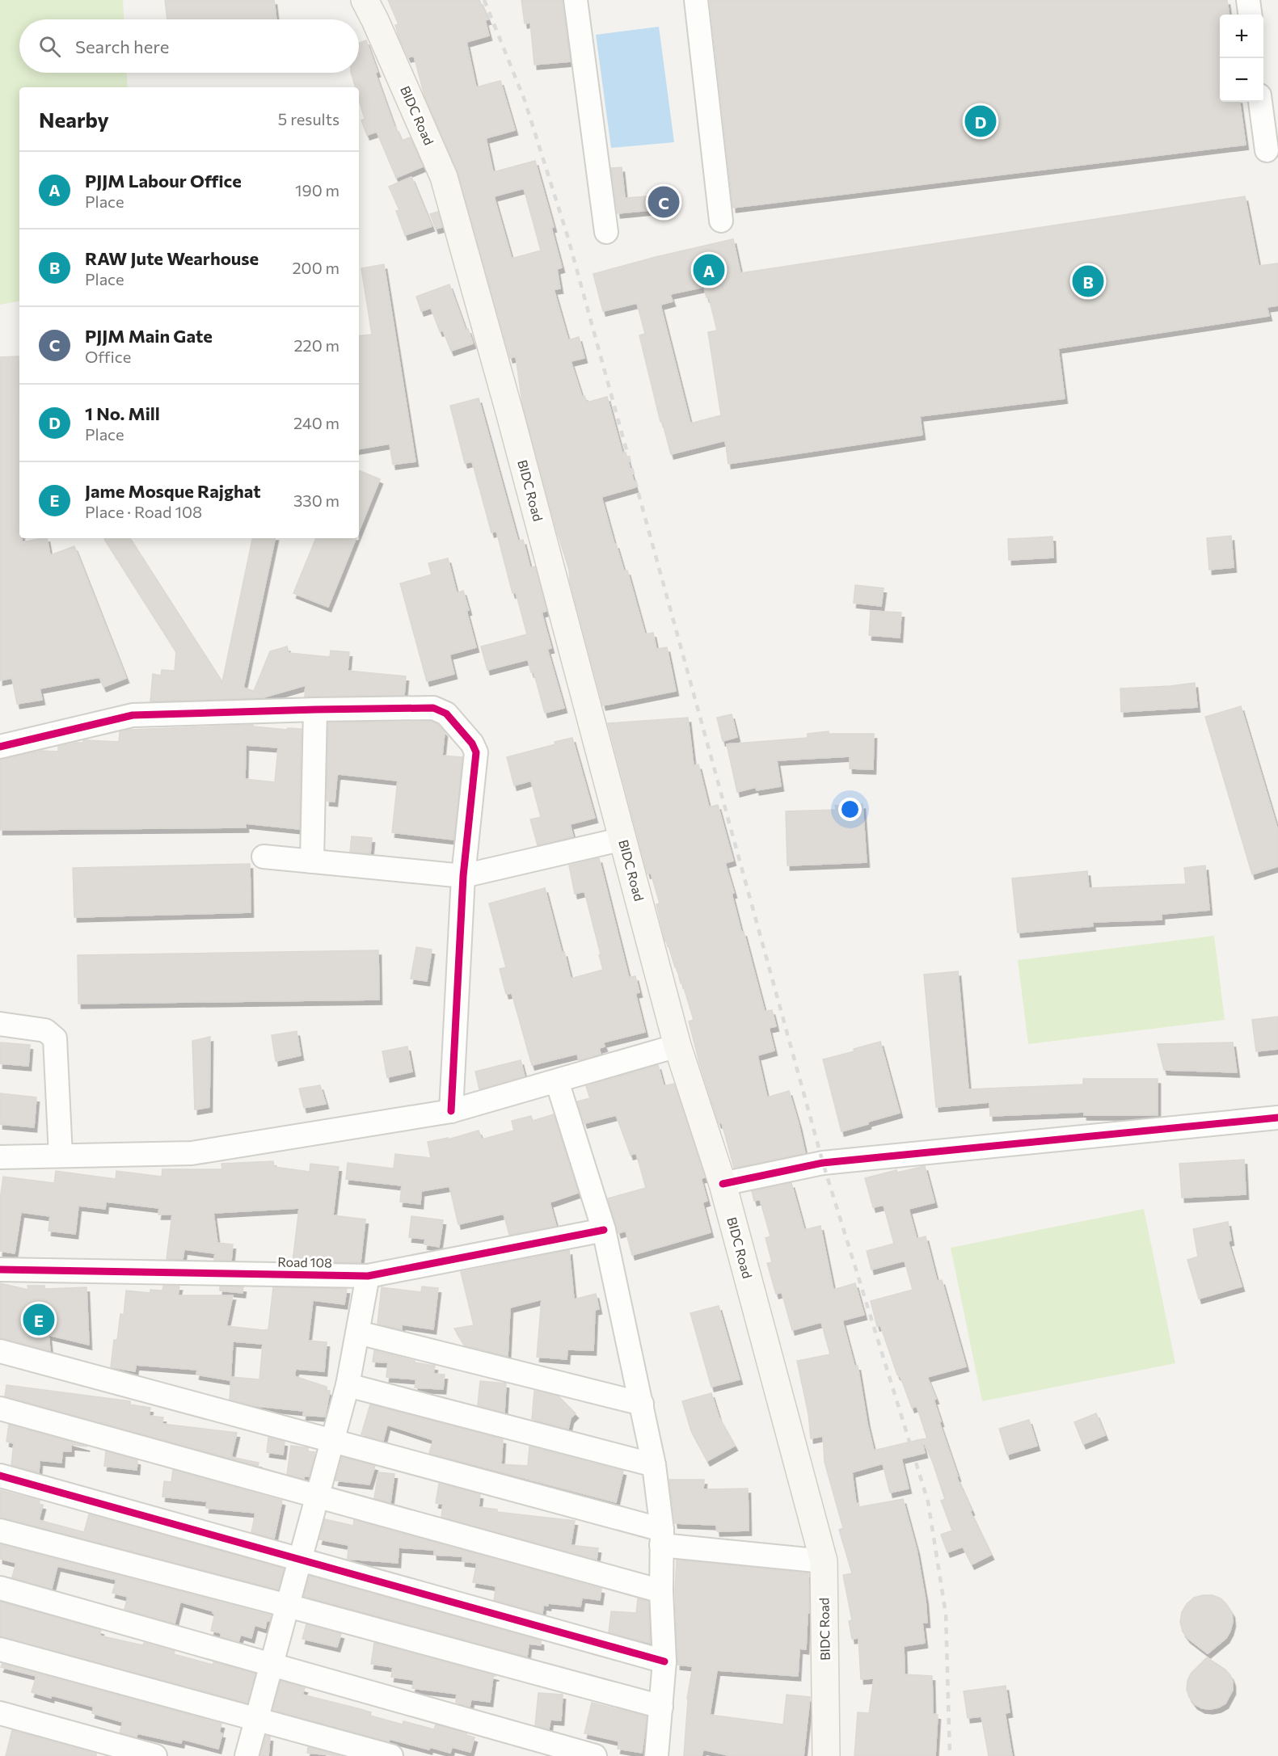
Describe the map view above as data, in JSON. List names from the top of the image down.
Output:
{
  "streets": {
    "main road": ["BIDC Road"],
    "street": ["Road 108"]
  },
  "page": {
    "map_buttons": ["+", "−"],
    "search": "Search here",
    "heading": ["Nearby", "5 results"],
    "pins": [
      "D",
      "C",
      "A",
      "B",
      "E"
    ],
    "list": [
      {
        "mark": "A",
        "name": "PJJM Labour Office",
        "note": "Place",
        "value": "190 m"
      },
      {
        "mark": "B",
        "name": "RAW Jute Wearhouse",
        "note": "Place",
        "value": "200 m"
      },
      {
        "mark": "C",
        "name": "PJJM Main Gate",
        "note": "Office",
        "value": "220 m"
      },
      {
        "mark": "D",
        "name": "1 No. Mill",
        "note": "Place",
        "value": "240 m"
      },
      {
        "mark": "E",
        "name": "Jame Mosque Rajghat",
        "note": "Place · Road 108",
        "value": "330 m"
      }
    ]
  }
}
